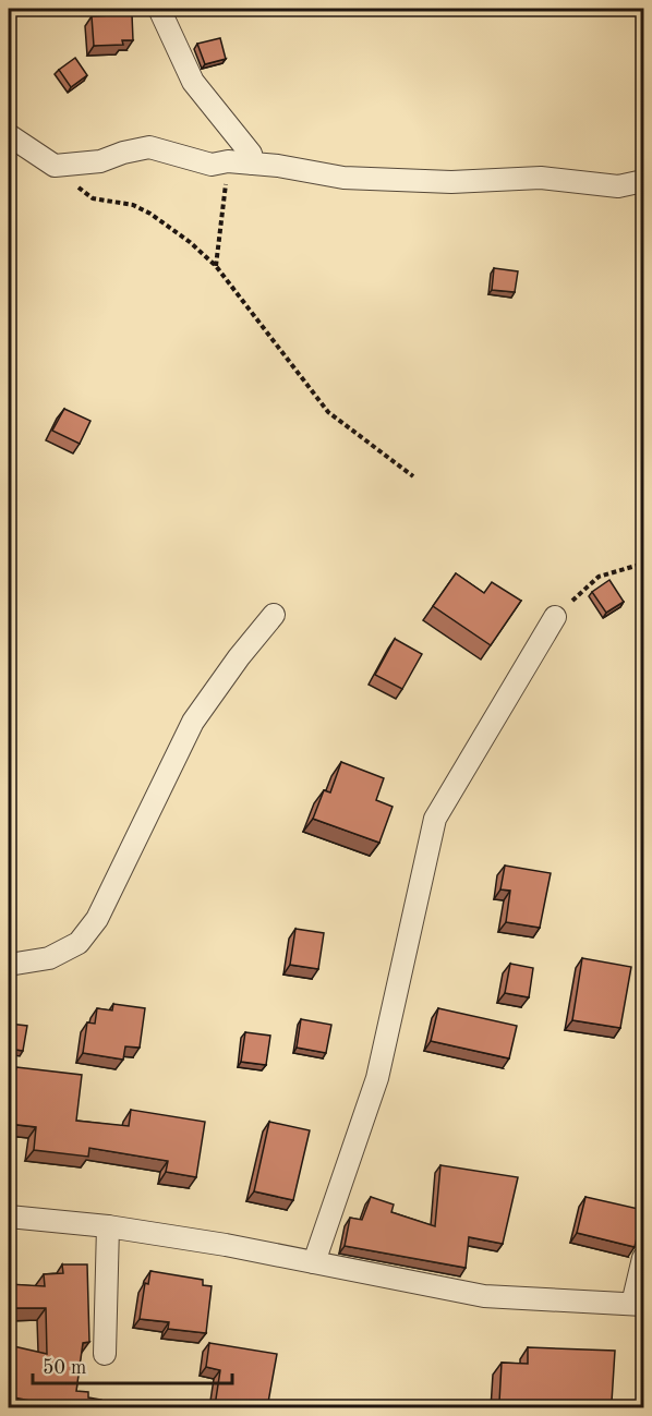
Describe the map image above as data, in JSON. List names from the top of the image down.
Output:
{
  "scale_bar": "50 m"
}
